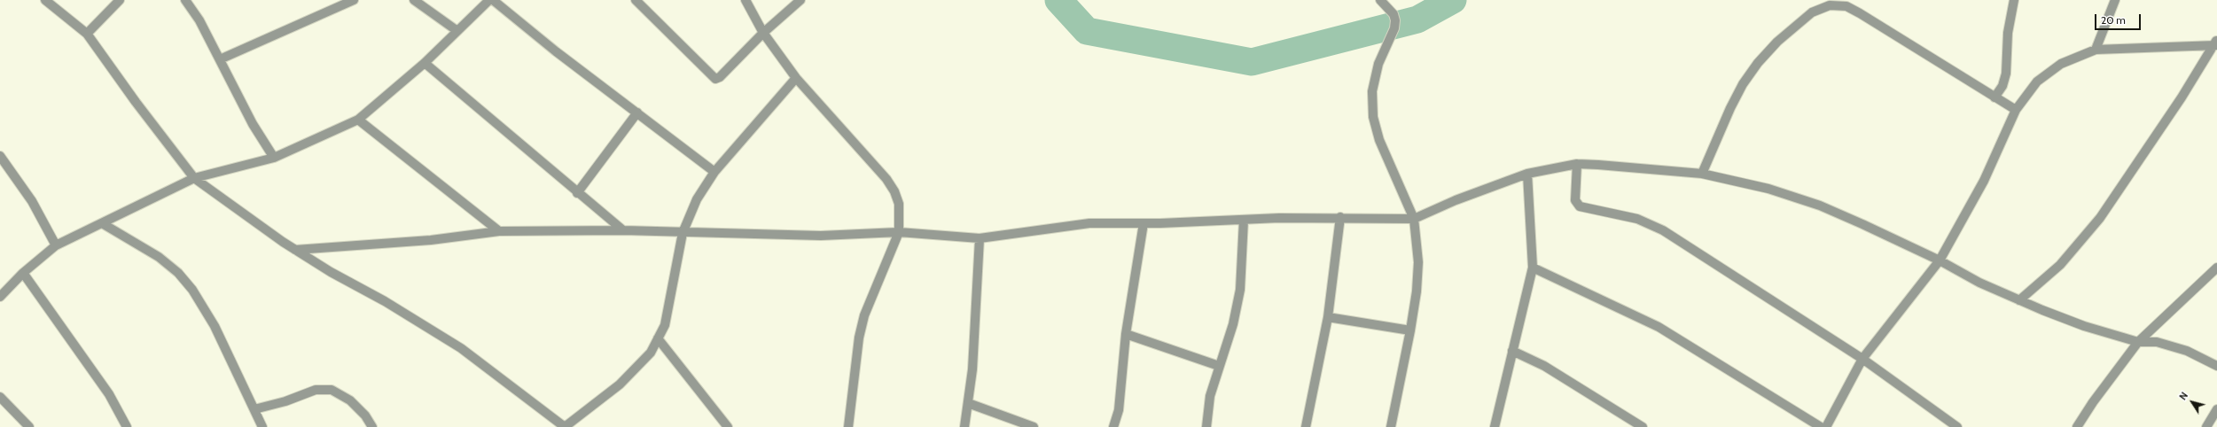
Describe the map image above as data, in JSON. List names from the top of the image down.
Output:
{
  "scale_bar": "20 m",
  "north": "top left"
}
